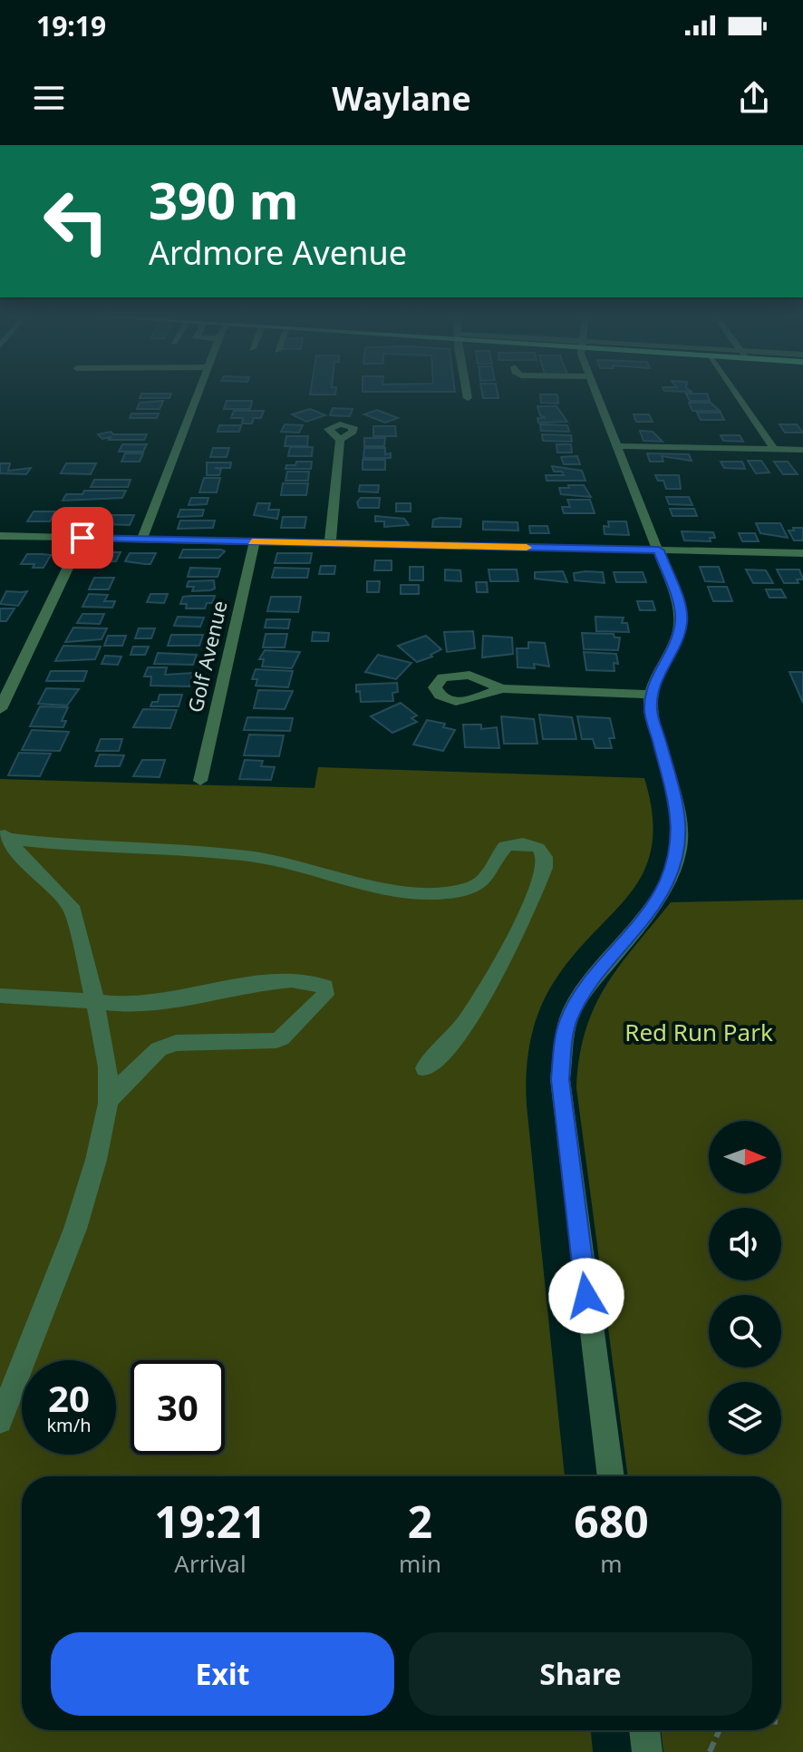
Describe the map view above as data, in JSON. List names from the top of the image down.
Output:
{
  "streets": {
    "street": ["Golf Avenue"]
  },
  "parks": ["Red Run Park"],
  "north": "right",
  "page": {
    "status": "19:19",
    "header": "Waylane",
    "turn": ["390 m", "Ardmore Avenue"],
    "speed": "20 km/h",
    "limit": "30",
    "eta": [
      "19:21",
      "Arrival",
      "2",
      "min",
      "680",
      "m"
    ],
    "buttons": ["Exit", "Share"]
  }
}
